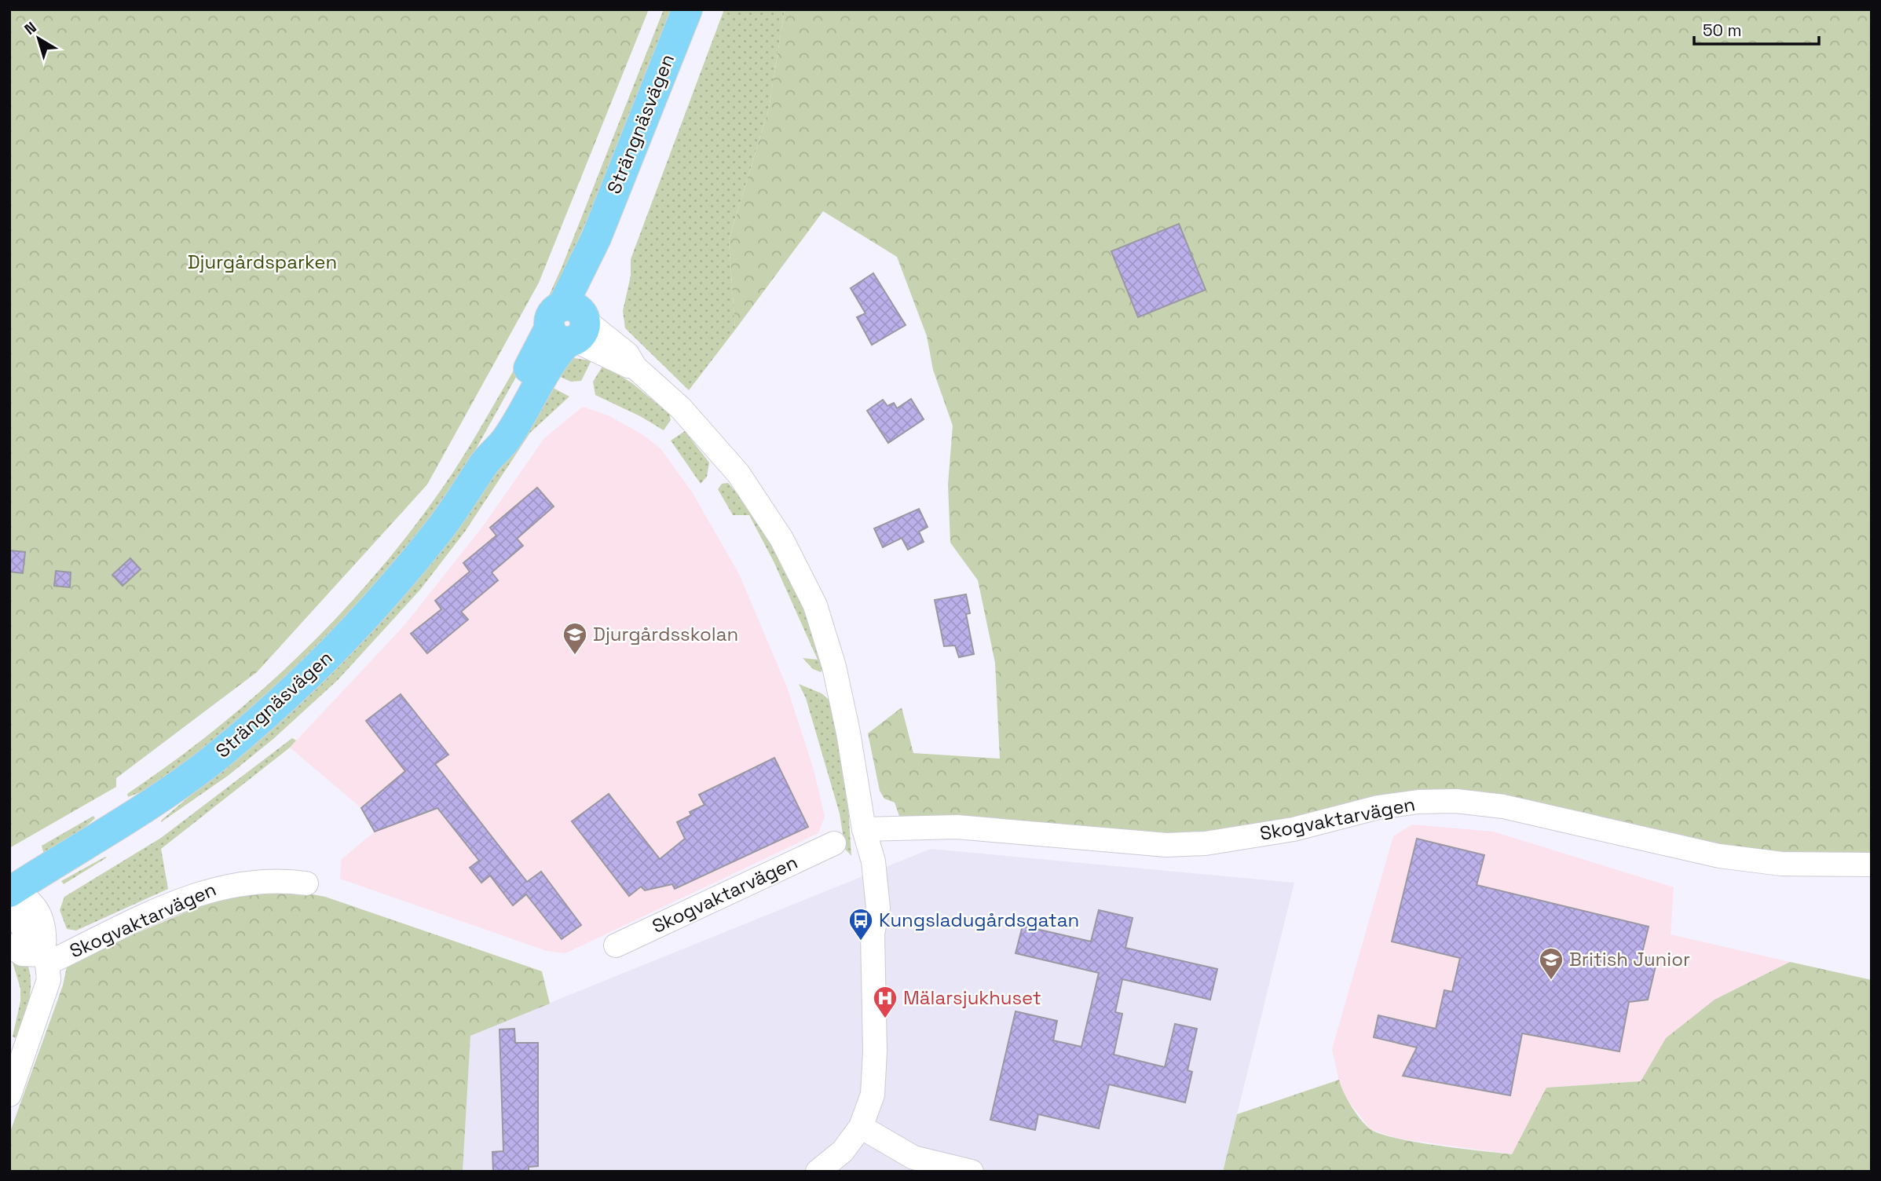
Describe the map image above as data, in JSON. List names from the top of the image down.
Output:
{
  "streets": {
    "main road": ["Strängnäsvägen"],
    "street": ["Skogvaktarvägen"]
  },
  "parks": ["Djurgårdsparken"],
  "places": {
    "school or university": ["Djurgårdsskolan", "British Junior"],
    "bus stop": ["Kungsladugårdsgatan"],
    "hospital": ["Mälarsjukhuset"]
  },
  "scale_bar": "50 m",
  "north": "top left"
}
